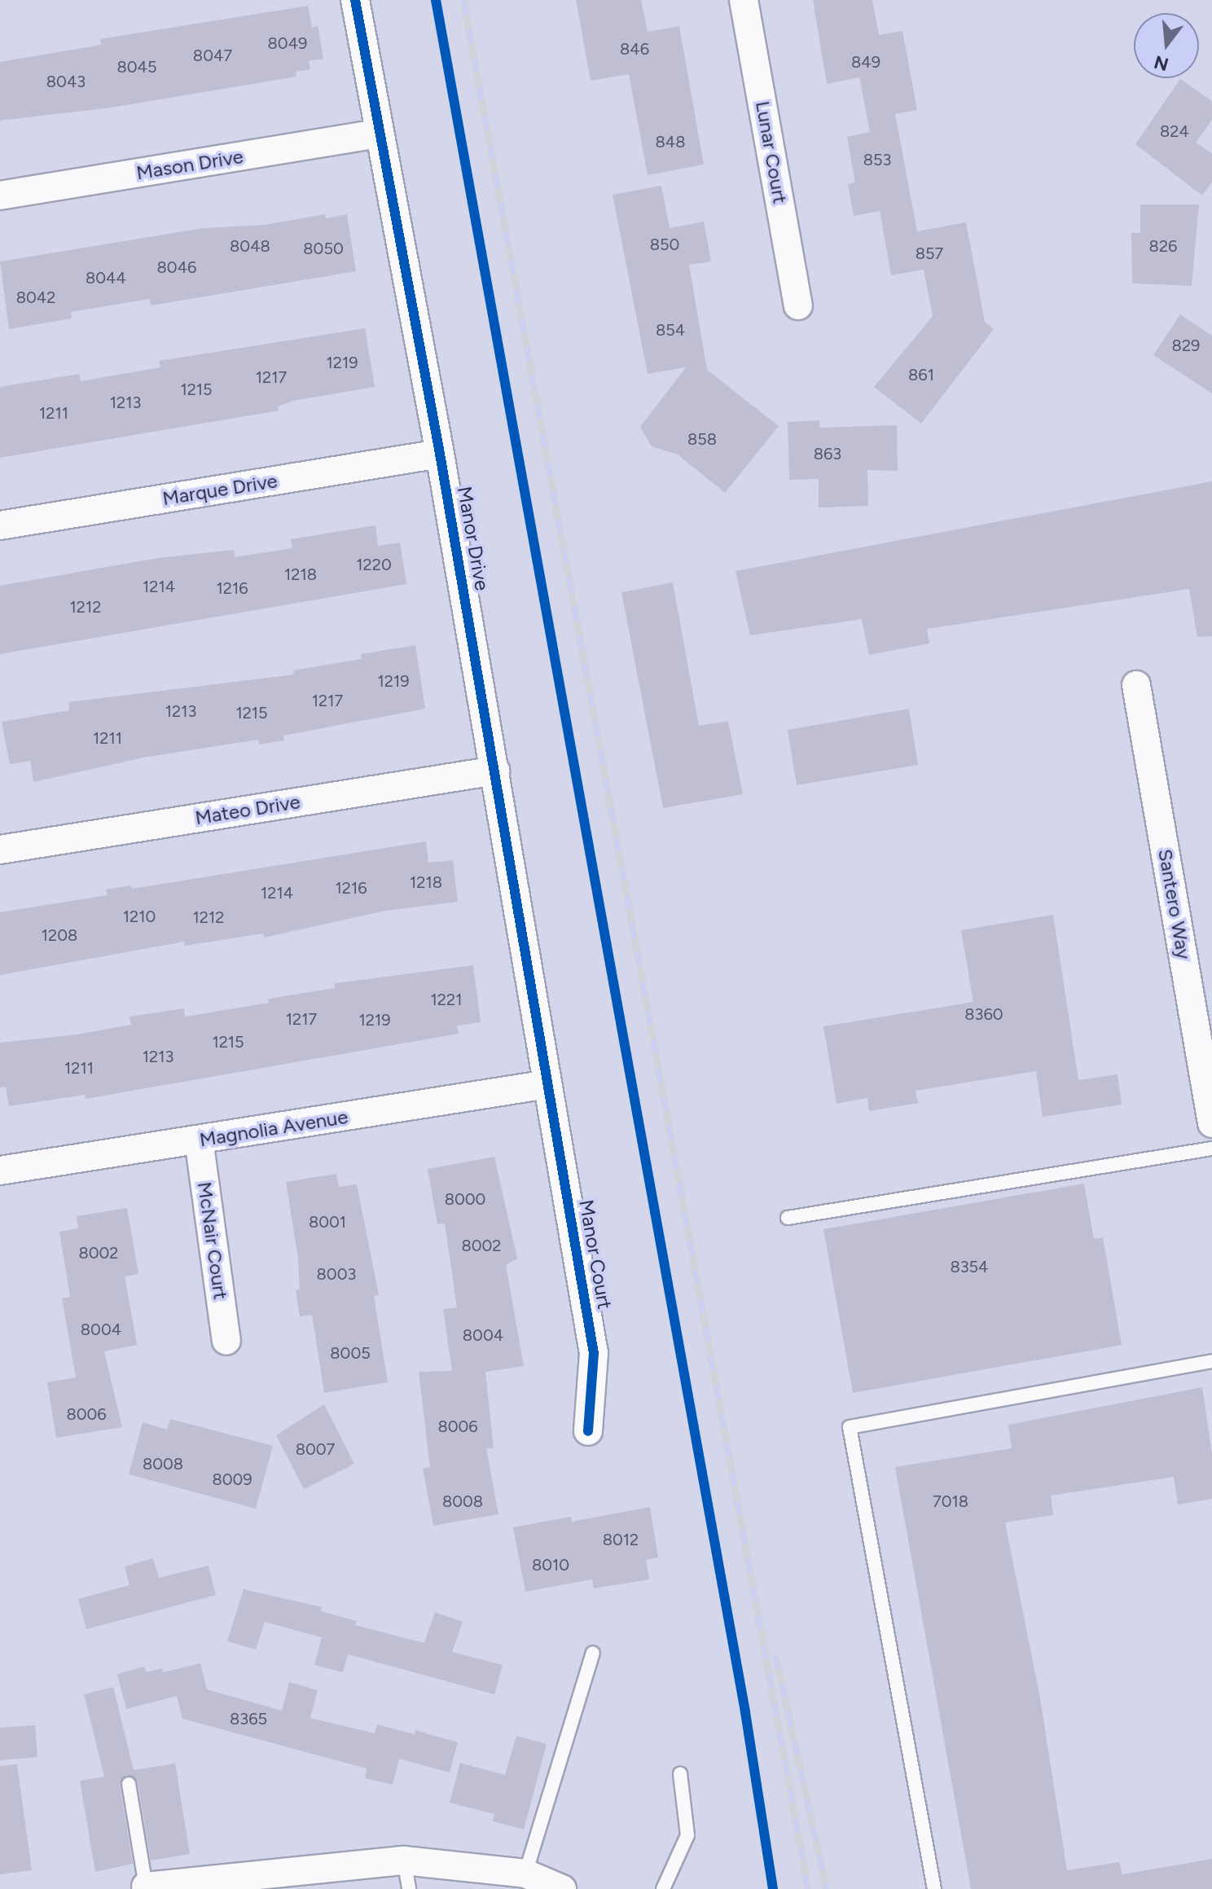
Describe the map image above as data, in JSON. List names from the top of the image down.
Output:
{
  "streets": {
    "street": [
      "Lunar Court",
      "Mason Drive",
      "Marque Drive",
      "Manor Drive",
      "Mateo Drive",
      "Santero Way",
      "Magnolia Avenue",
      "McNair Court",
      "Manor Court"
    ]
  },
  "crossings": [
    ["Mason Drive", "Manor Drive"],
    ["Marque Drive", "Manor Drive"],
    ["Manor Drive", "Mateo Drive"],
    ["Manor Drive", "Magnolia Avenue"],
    ["Manor Drive", "Manor Court"],
    ["Magnolia Avenue", "McNair Court"],
    ["Magnolia Avenue", "Manor Court"]
  ],
  "house_numbers": [
    "8049",
    "846",
    "8047",
    "849",
    "8045",
    "8043",
    "824",
    "848",
    "853",
    "850",
    "8048",
    "826",
    "8050",
    "857",
    "8046",
    "8044",
    "8042",
    "854",
    "829",
    "1219",
    "861",
    "1217",
    "1215",
    "1213",
    "1211",
    "858",
    "863",
    "1220",
    "1218",
    "1214",
    "1216",
    "1212",
    "1219",
    "1217",
    "1213",
    "1215",
    "1211",
    "1218",
    "1216",
    "1214",
    "1210",
    "1212",
    "1208",
    "1221",
    "8360",
    "1217",
    "1219",
    "1215",
    "1213",
    "1211",
    "8000",
    "8001",
    "8002",
    "8002",
    "8354",
    "8003",
    "8004",
    "8004",
    "8005",
    "8006",
    "8006",
    "8007",
    "8008",
    "8009",
    "8008",
    "7018",
    "8012",
    "8010",
    "8365"
  ],
  "north": "bottom"
}
